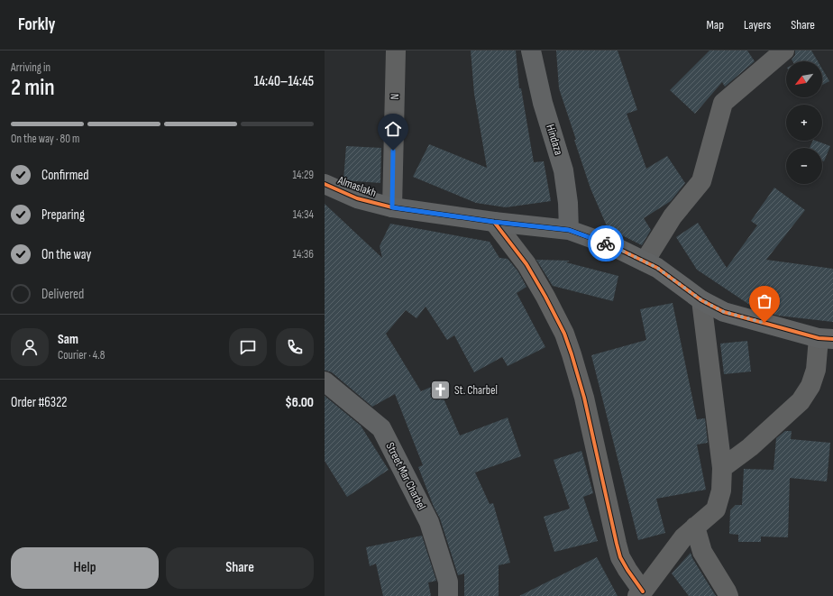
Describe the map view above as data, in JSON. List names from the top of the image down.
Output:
{
  "streets": {
    "street": [
      "N",
      "Hindaza",
      "Almaslakh",
      "Street Mar Charbel"
    ]
  },
  "crossings": [
    ["N", "Almaslakh"],
    ["Hindaza", "Almaslakh"]
  ],
  "places": {
    "church": ["St. Charbel"]
  },
  "north": "bottom left",
  "page": {
    "header": "Forkly",
    "nav": ["Map", "Layers", "Share"],
    "heading": ["2 min", "Arriving in", "14:40–14:45"],
    "panel": [
      "Sam",
      "Courier · 4.8",
      "Order #6322",
      "$6.00"
    ],
    "map_buttons": ["+", "−"],
    "bar": "On the way · 80 m",
    "list": [
      ["Confirmed", "14:29"],
      ["Preparing", "14:34"],
      ["On the way", "14:36"],
      "Delivered"
    ],
    "buttons": ["Help", "Share"]
  }
}
